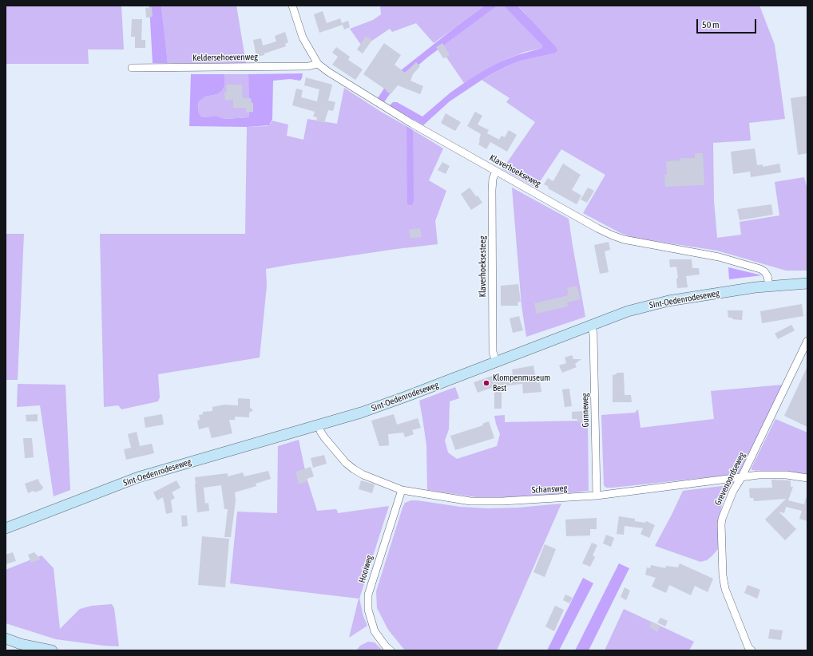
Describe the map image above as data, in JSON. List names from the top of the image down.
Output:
{
  "streets": {
    "street": [
      "Keldersehoevenweg",
      "Klaverhoekseweg",
      "Klaverhoeksesteeg",
      "Sint-Oedenrodeseweg",
      "Gunneweg",
      "Grevenoordseweg",
      "Schansweg",
      "Hooiweg"
    ]
  },
  "crossings": [
    ["Keldersehoevenweg", "Klaverhoekseweg"],
    ["Klaverhoekseweg", "Klaverhoeksesteeg"],
    ["Klaverhoekseweg", "Sint-Oedenrodeseweg"],
    ["Klaverhoeksesteeg", "Sint-Oedenrodeseweg"],
    ["Sint-Oedenrodeseweg", "Gunneweg"],
    ["Sint-Oedenrodeseweg", "Schansweg"],
    ["Gunneweg", "Schansweg"],
    ["Grevenoordseweg", "Schansweg"],
    ["Schansweg", "Hooiweg"]
  ],
  "places": ["Klompenmuseum Best"],
  "scale_bar": "50 m"
}
